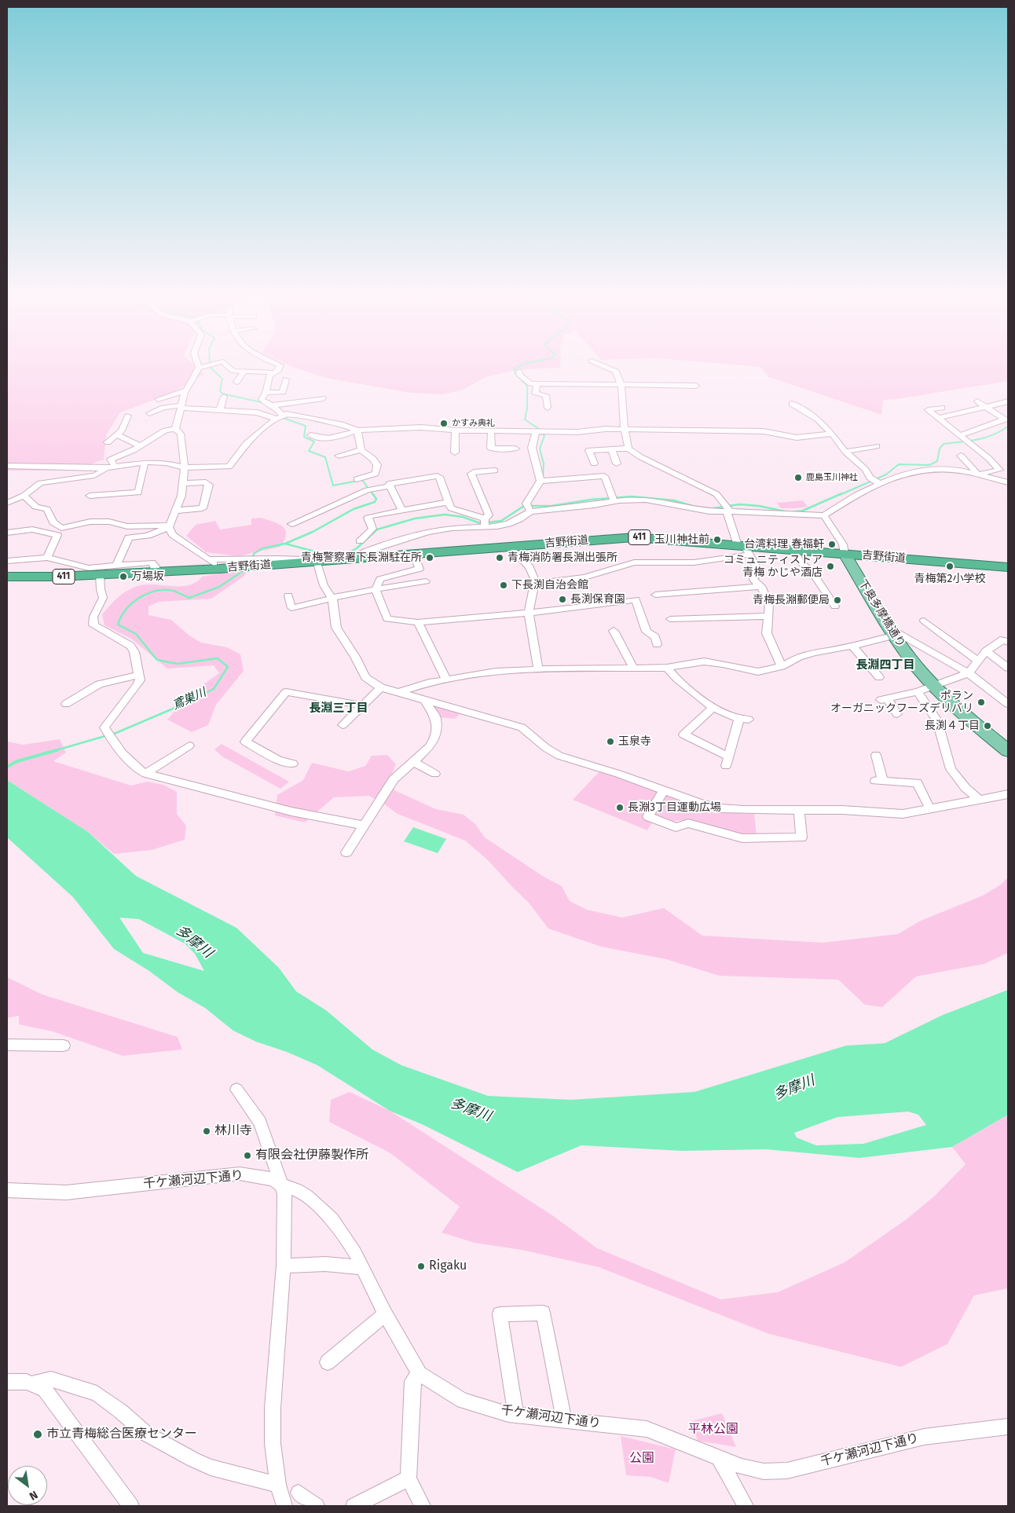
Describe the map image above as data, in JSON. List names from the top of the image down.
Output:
{
  "streets": {
    "highway": ["411", "吉野街道"],
    "main road": ["下奥多摩橋通り"],
    "street": ["千ケ瀬河辺下通り"]
  },
  "crossings": [
    ["吉野街道", "下奥多摩橋通り"]
  ],
  "districts": ["長淵四丁目", "長淵三丁目"],
  "water": ["鳶巣川", "多摩川"],
  "parks": ["平林公園", "公園"],
  "places": [
    "かすみ典礼",
    "鹿島玉川神社",
    "玉川神社前",
    "台湾料理 春福軒",
    "青梅警察署下長淵駐在所",
    "青梅消防署長淵出張所",
    "コミュニティストア 青梅 かじや酒店",
    "青梅第2小学校",
    "万場坂",
    "下長渕自治会館",
    "長渕保育園",
    "青梅長淵郵便局",
    "ポラン オーガニックフーズデリバリ",
    "長渕４丁目",
    "玉泉寺",
    "長淵3丁目運動広場",
    "林川寺",
    "有限会社伊藤製作所",
    "Rigaku",
    "市立青梅総合医療センター"
  ],
  "north": "bottom right"
}
